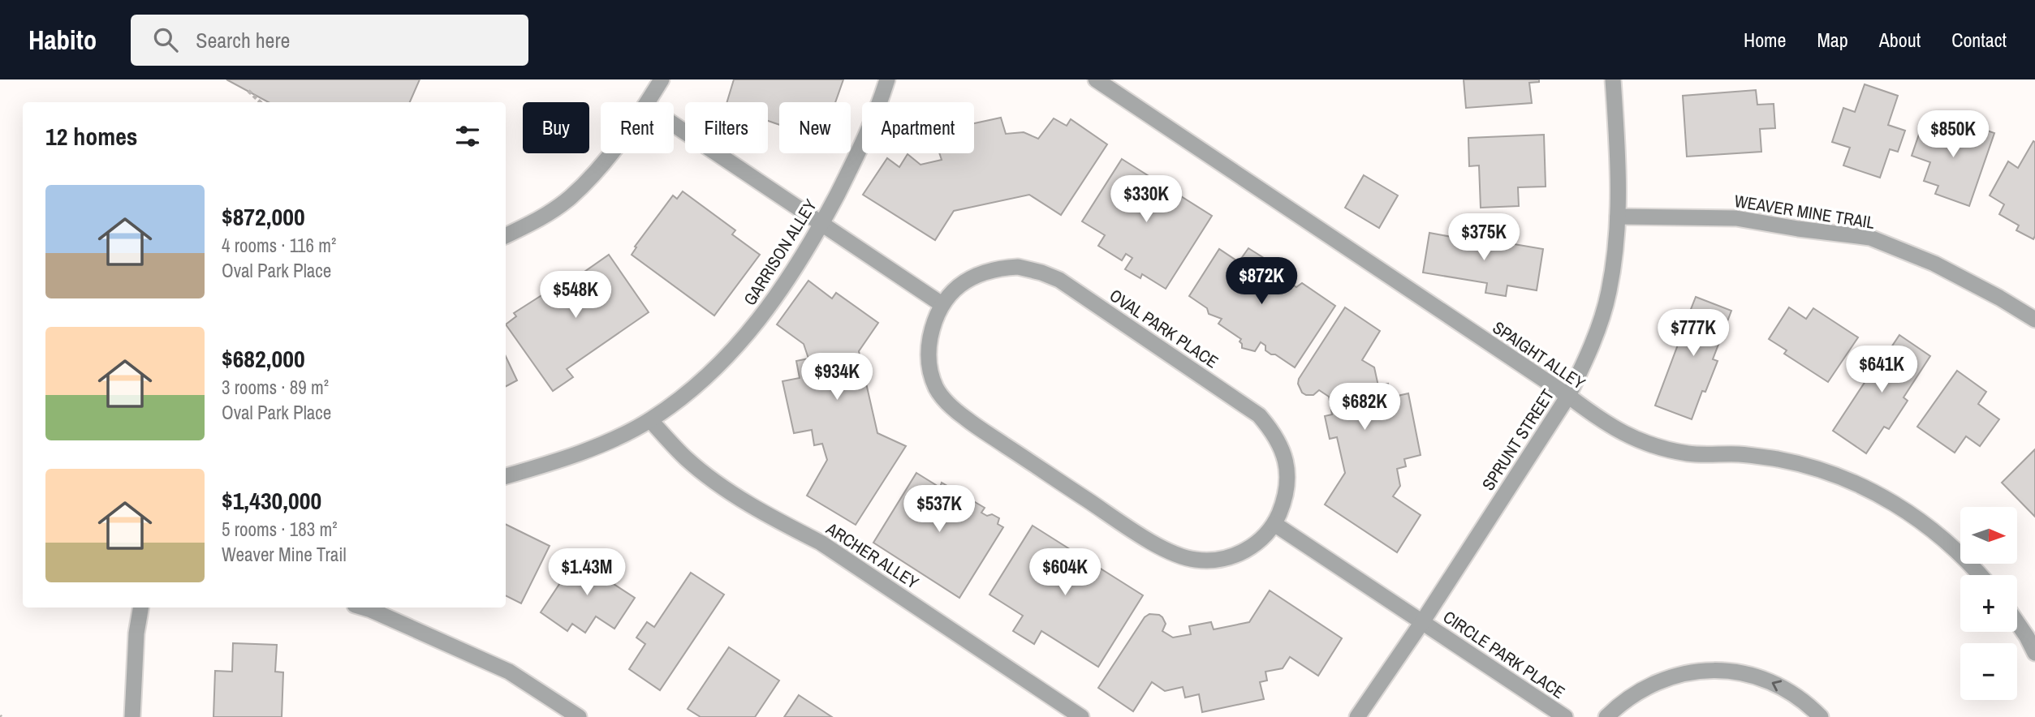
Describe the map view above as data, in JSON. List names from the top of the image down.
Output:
{
  "streets": {
    "street": [
      "WEAVER MINE TRAIL",
      "GARRISON ALLEY",
      "OVAL PARK PLACE",
      "SPAIGHT ALLEY",
      "SPRUNT STREET",
      "ARCHER ALLEY",
      "CIRCLE PARK PLACE"
    ]
  },
  "crossings": [
    ["WEAVER MINE TRAIL", "SPRUNT STREET"],
    ["GARRISON ALLEY", "ARCHER ALLEY"],
    ["SPAIGHT ALLEY", "SPRUNT STREET"],
    ["SPRUNT STREET", "CIRCLE PARK PLACE"]
  ],
  "north": "right",
  "page": {
    "header": "Habito",
    "search": "Search here",
    "nav": [
      "Home",
      "Map",
      "About",
      "Contact"
    ],
    "chip": [
      "Buy",
      "Rent",
      "Filters",
      "New",
      "Apartment"
    ],
    "heading": "12 homes",
    "price": [
      "$850K",
      "$330K",
      "$375K",
      "$872K",
      "$548K",
      "$777K",
      "$641K",
      "$934K",
      "$682K",
      "$537K",
      "$1.43M",
      "$604K"
    ],
    "list": [
      {
        "name": "$872,000",
        "note": "4 rooms · 116 m² · Oval Park Place"
      },
      {
        "name": "$682,000",
        "note": "3 rooms · 89 m² · Oval Park Place"
      },
      {
        "name": "$1,430,000",
        "note": "5 rooms · 183 m² · Weaver Mine Trail"
      }
    ],
    "map_buttons": ["+", "−"]
  }
}
